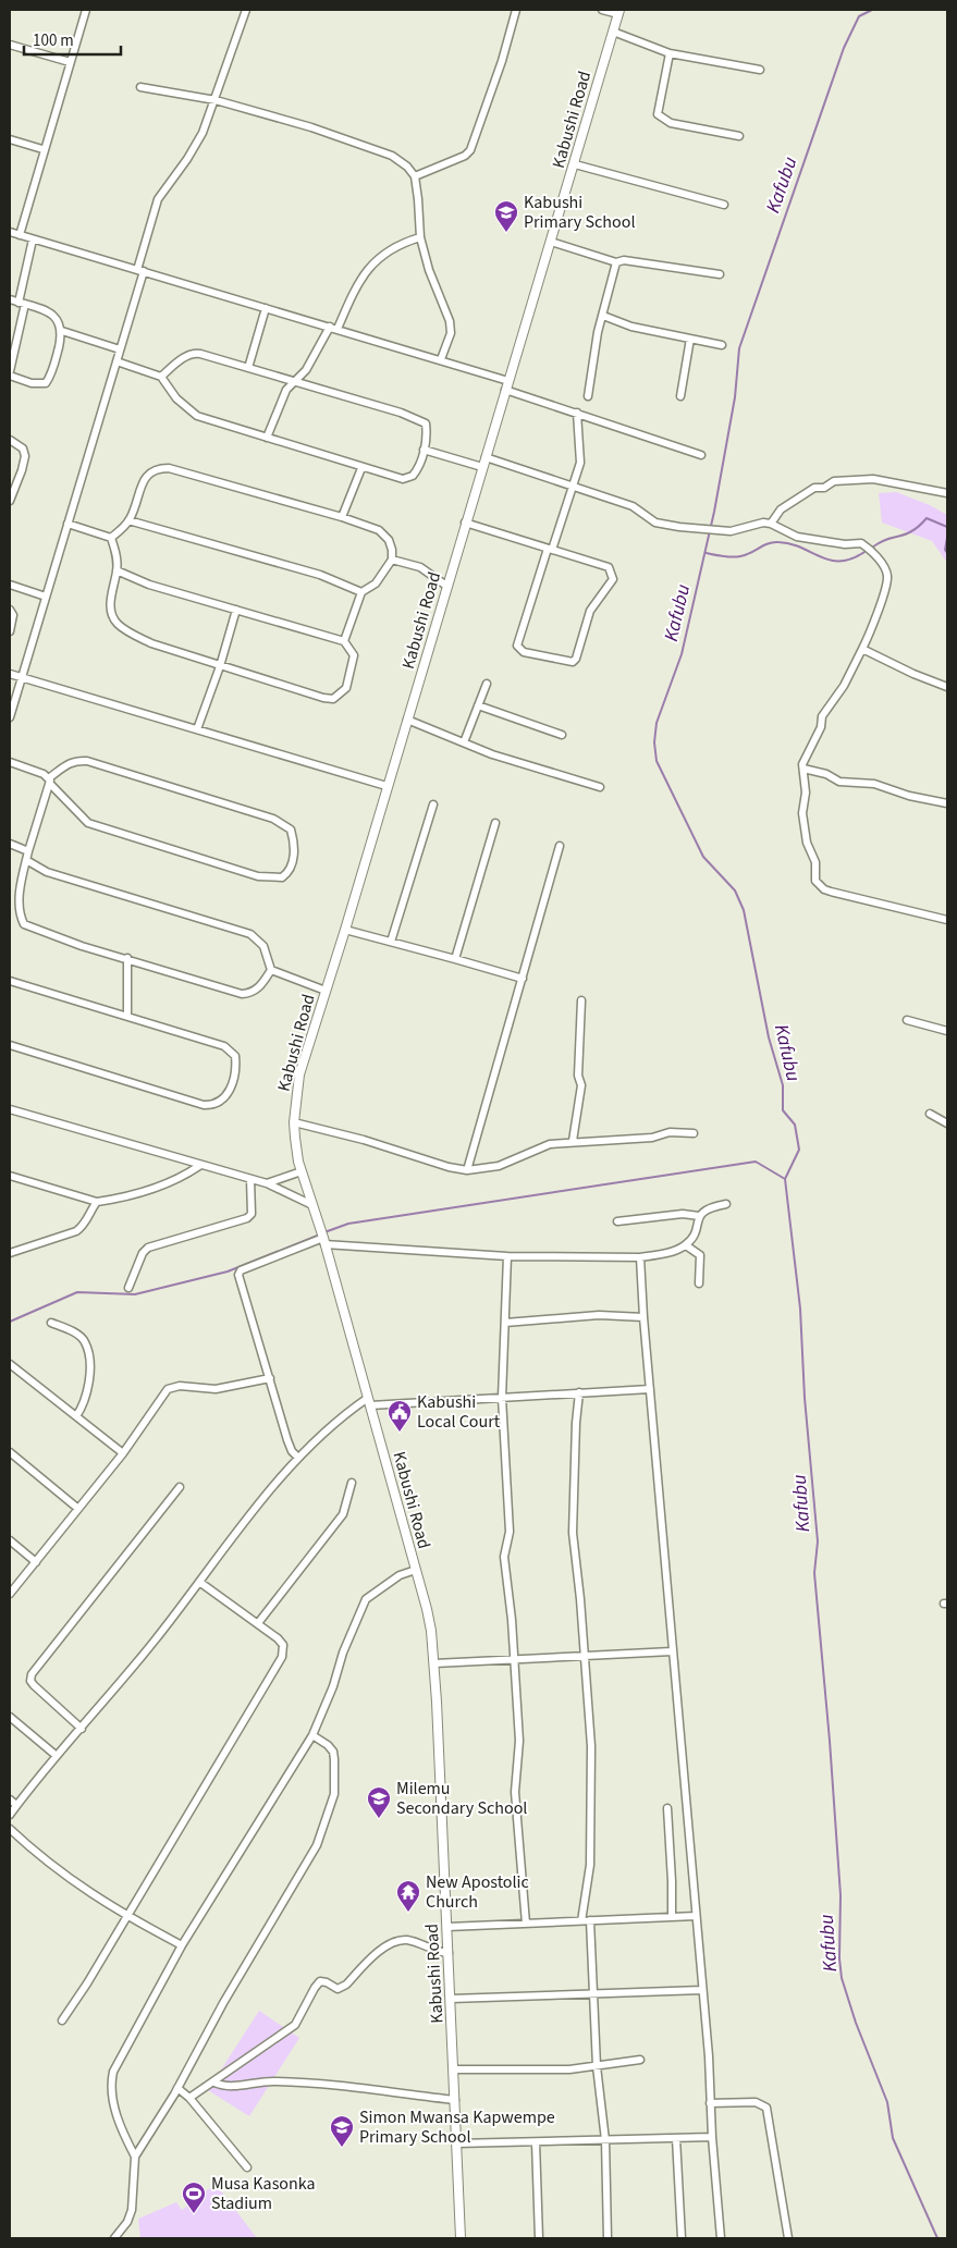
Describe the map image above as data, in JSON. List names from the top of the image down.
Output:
{
  "streets": {
    "main road": ["Kabushi Road"]
  },
  "water": ["Kafubu"],
  "places": {
    "school or university": ["Kabushi Primary School", "Milemu Secondary School", "Simon Mwansa Kapwempe Primary School"],
    "public building": ["Kabushi Local Court"],
    "temple": ["New Apostolic Church"],
    "sports": ["Musa Kasonka Stadium"]
  },
  "scale_bar": "100 m"
}
